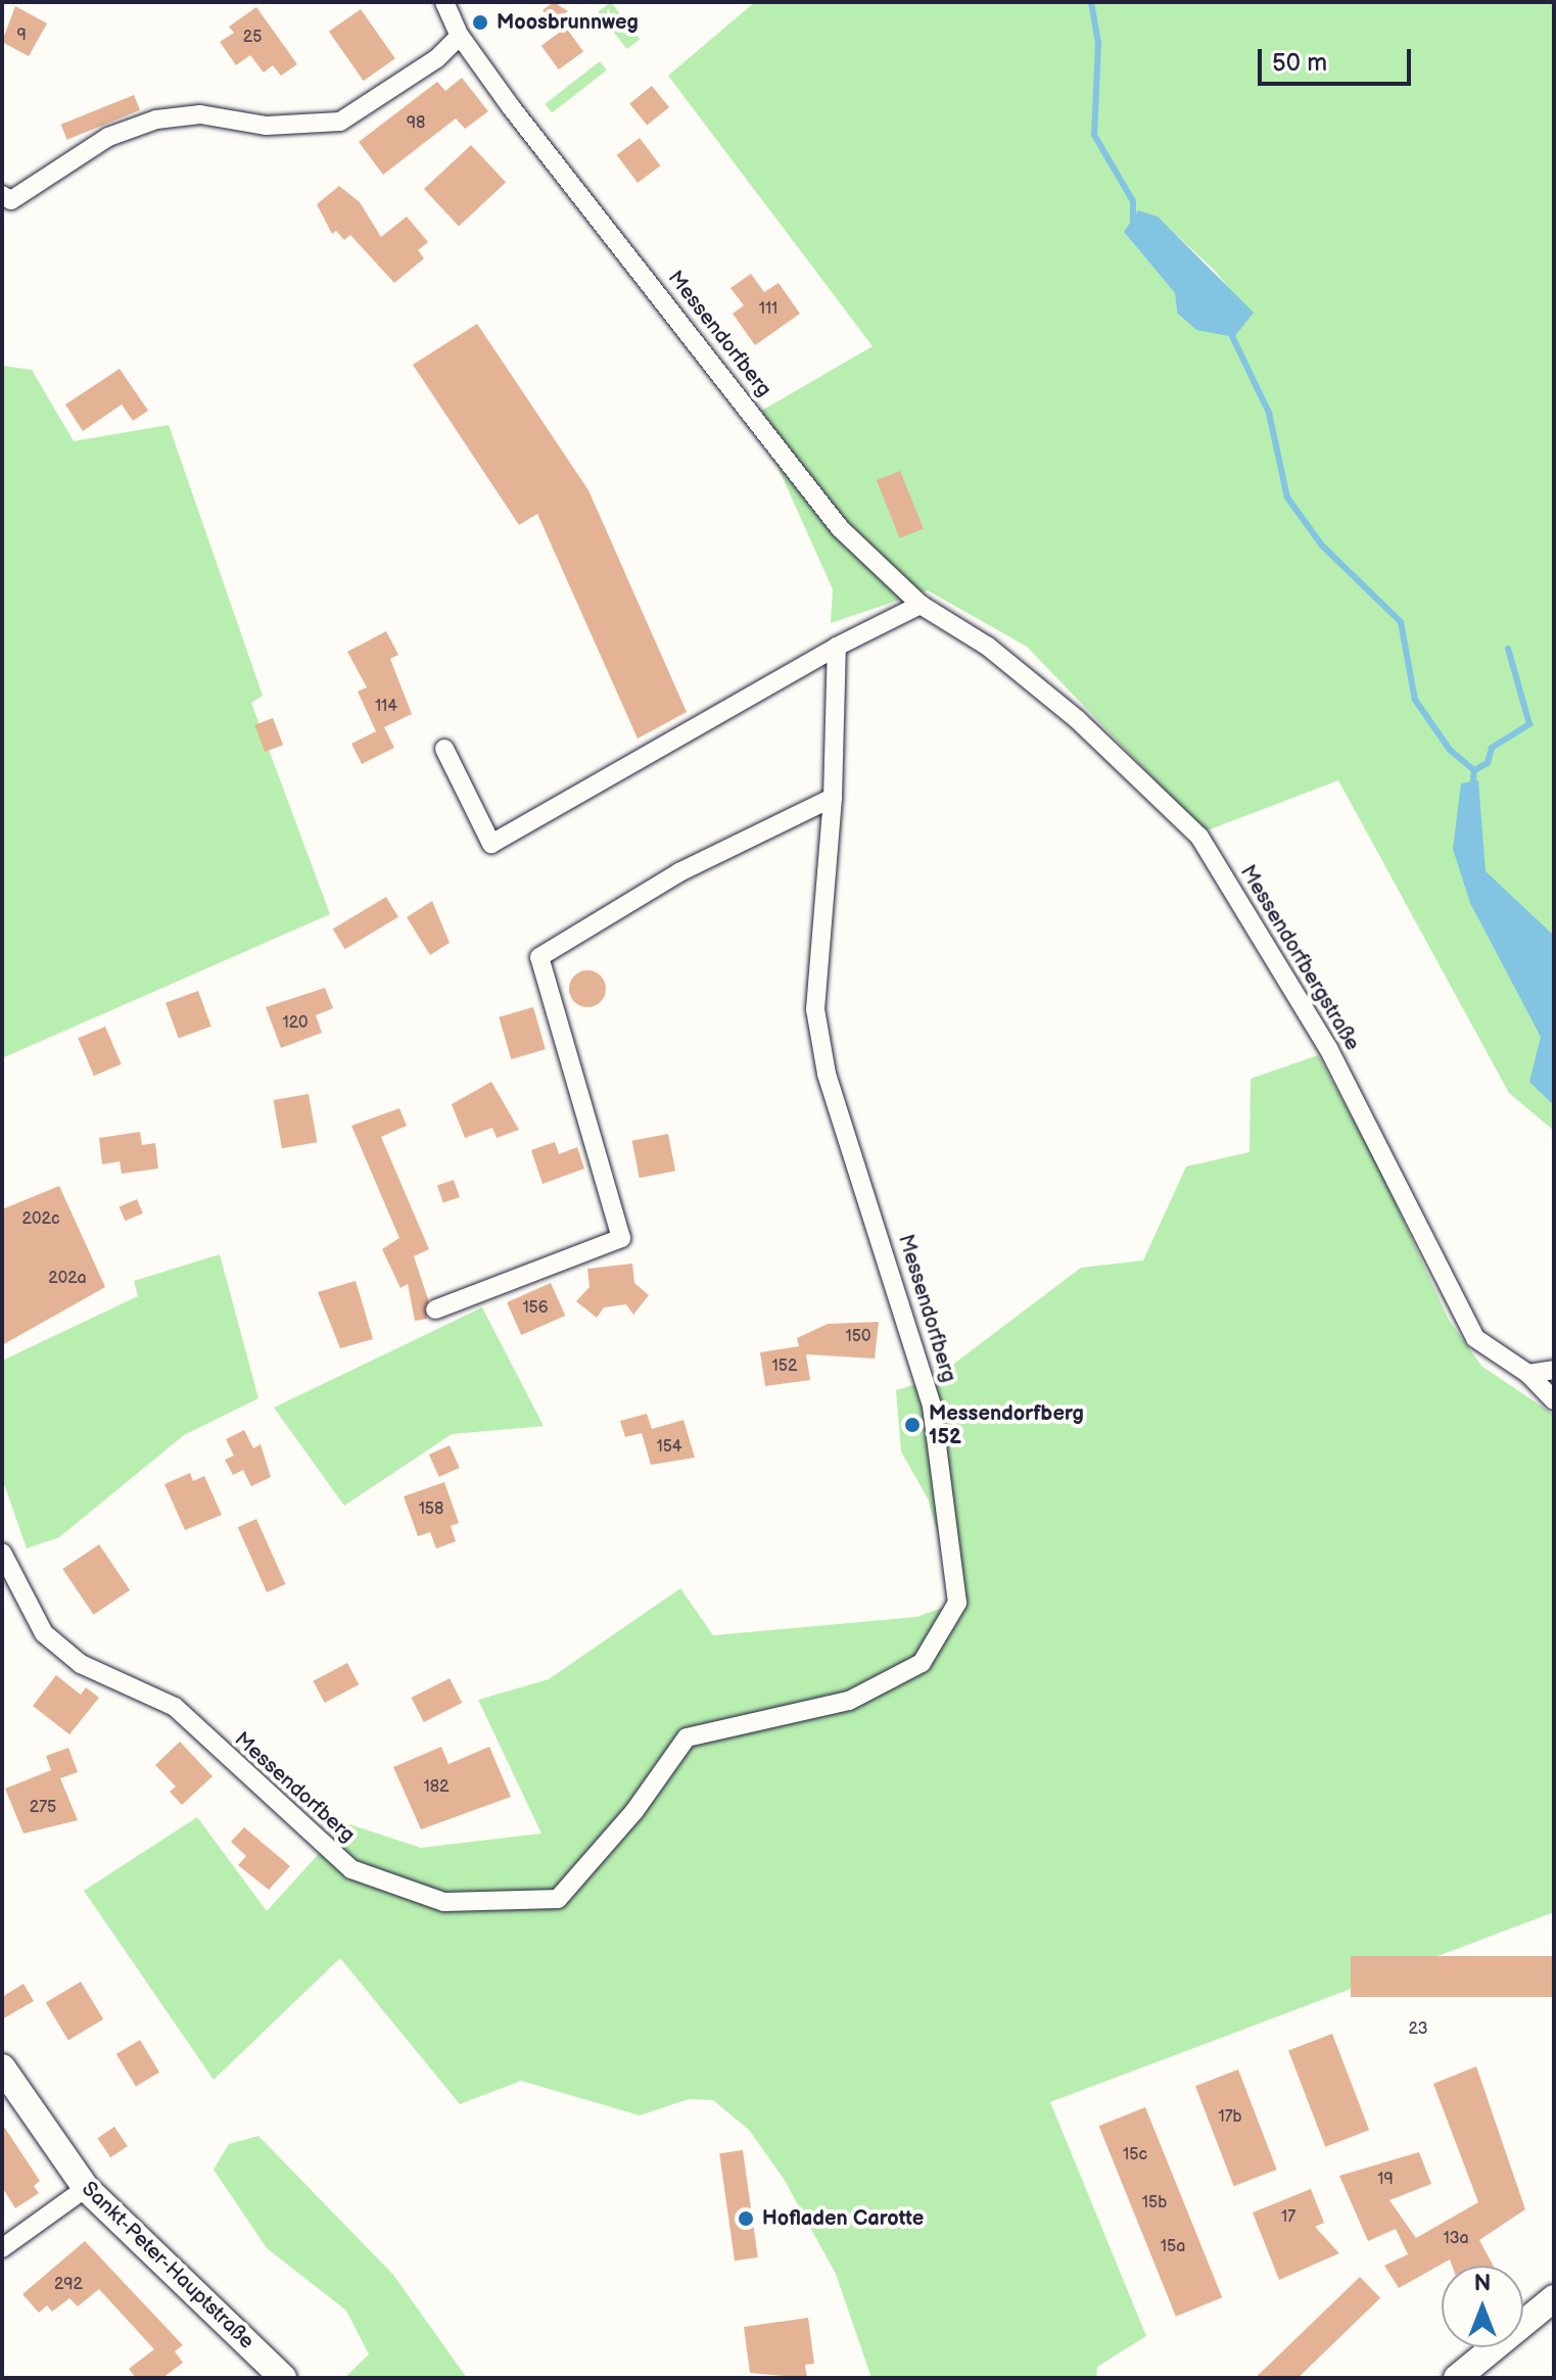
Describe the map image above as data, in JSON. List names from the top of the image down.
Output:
{
  "streets": {
    "main road": ["Sankt-Peter-Hauptstraße"],
    "street": ["Messendorfberg", "Messendorfbergstraße"]
  },
  "crossings": [
    ["Messendorfberg", "Messendorfbergstraße"]
  ],
  "places": ["Moosbrunnweg", "Messendorfberg 152", "Hofladen Carotte"],
  "house_numbers": [
    "9",
    "25",
    "98",
    "111",
    "114",
    "120",
    "202c",
    "202a",
    "156",
    "150",
    "152",
    "154",
    "158",
    "182",
    "275",
    "23",
    "17b",
    "15c",
    "19",
    "15b",
    "17",
    "13a",
    "15a",
    "292"
  ],
  "scale_bar": "50 m",
  "north": "top"
}
